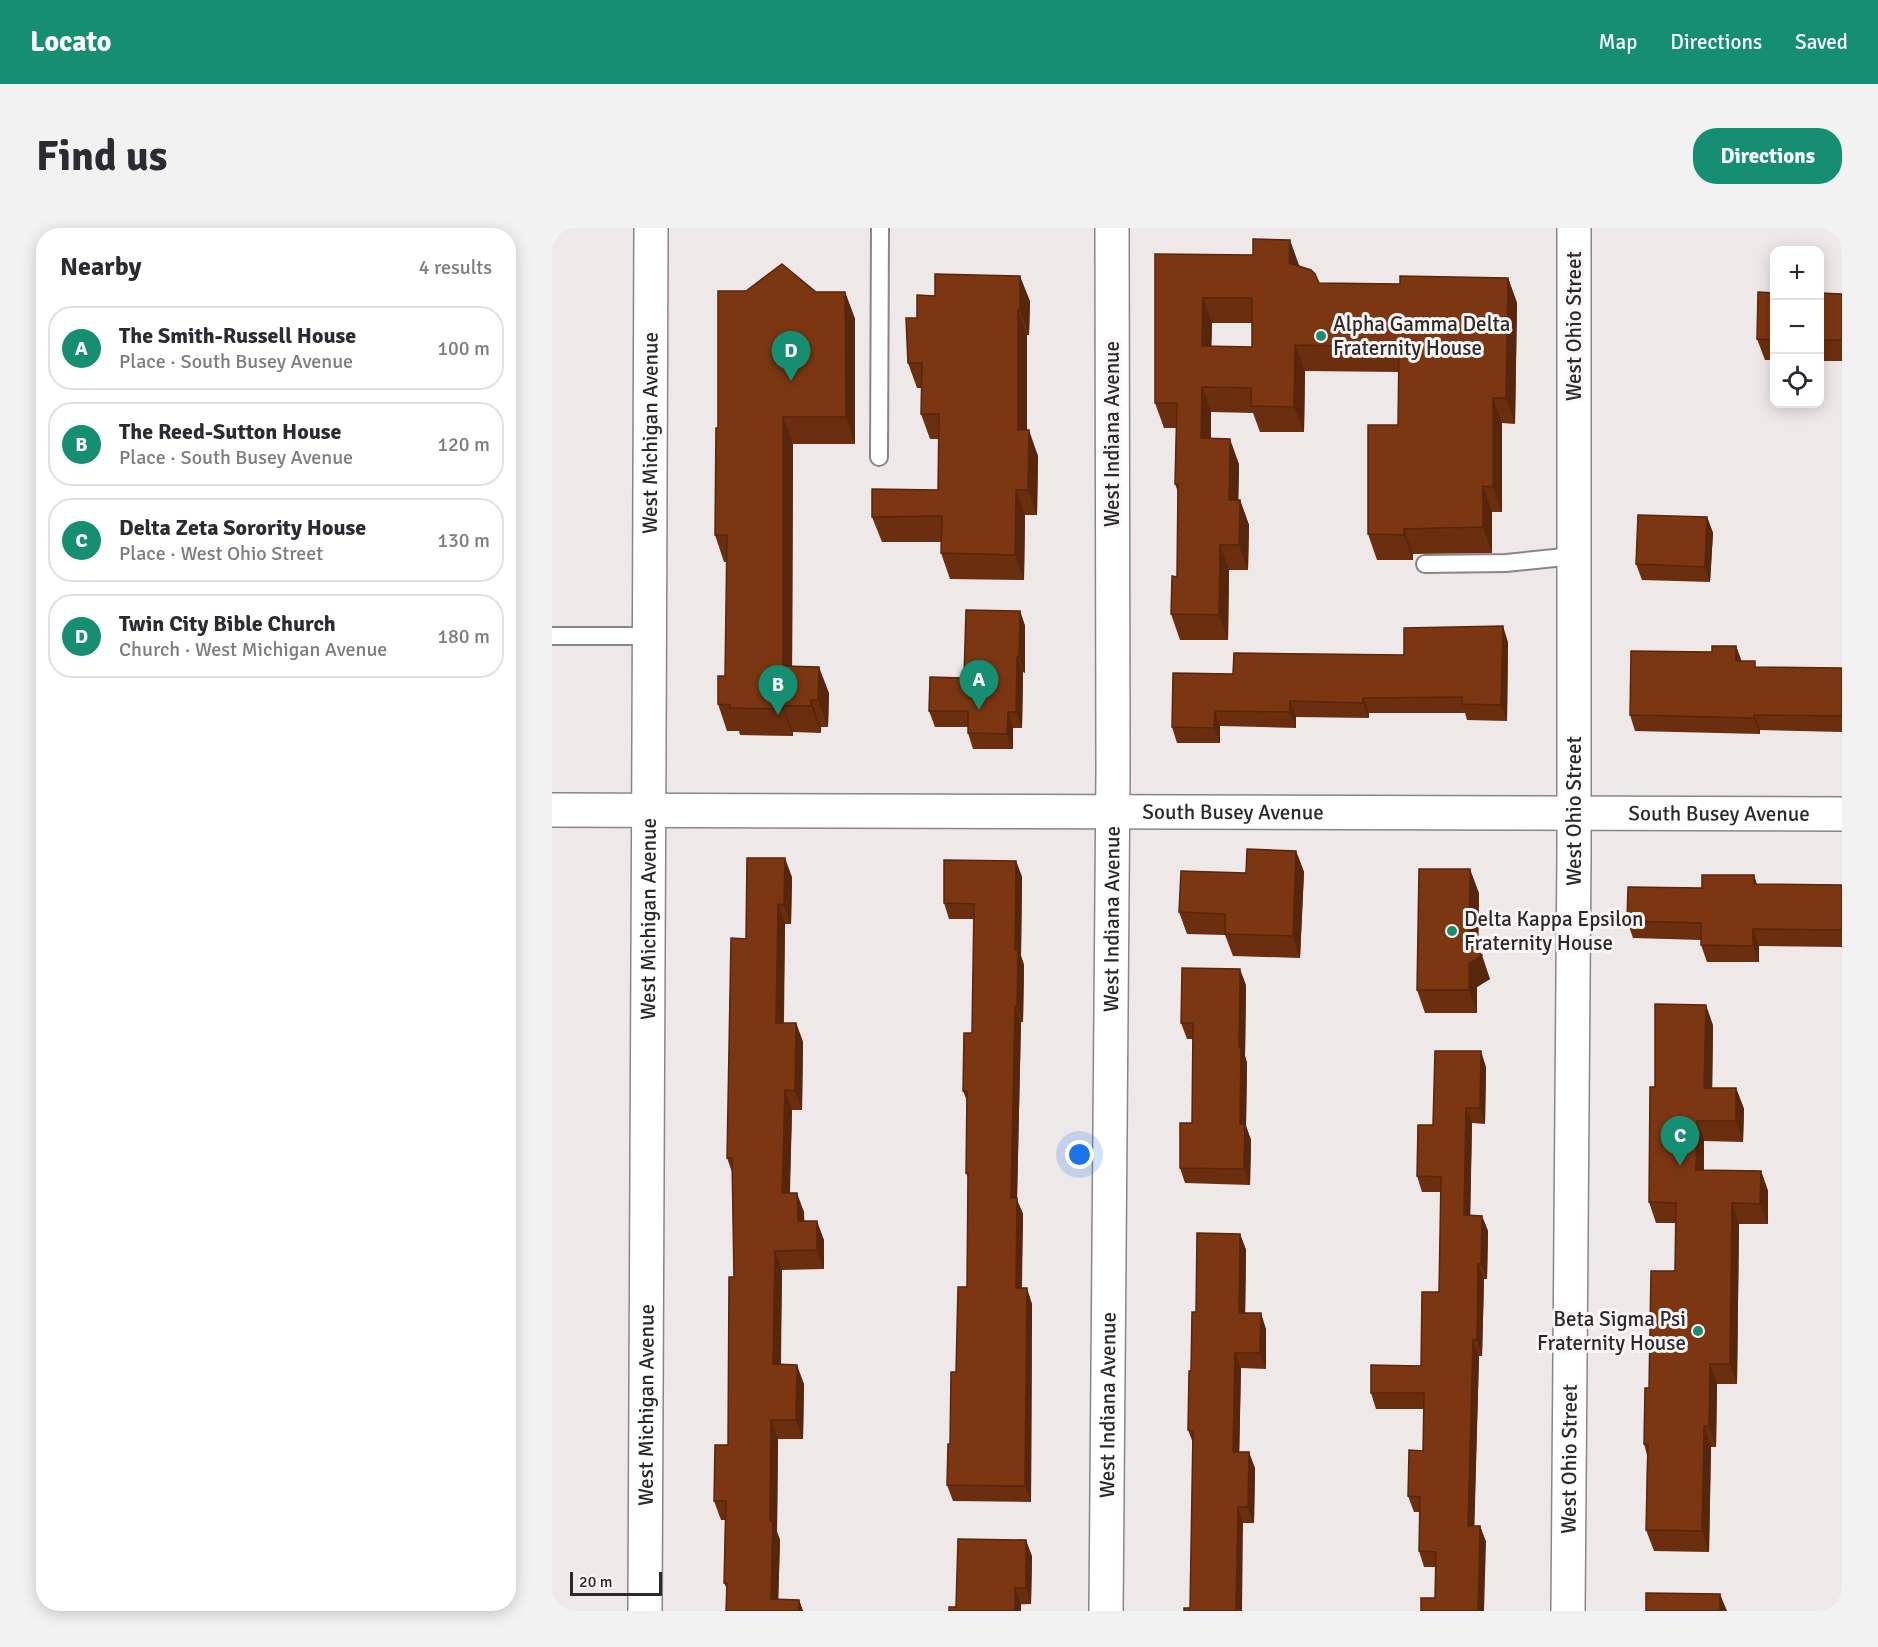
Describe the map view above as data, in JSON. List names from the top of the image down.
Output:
{
  "streets": {
    "street": [
      "West Ohio Street",
      "West Michigan Avenue",
      "West Indiana Avenue",
      "South Busey Avenue"
    ]
  },
  "crossings": [
    ["West Ohio Street", "South Busey Avenue"],
    ["West Michigan Avenue", "South Busey Avenue"],
    ["West Indiana Avenue", "South Busey Avenue"]
  ],
  "places": ["Alpha Gamma Delta Fraternity House", "Delta Kappa Epsilon Fraternity House", "Beta Sigma Psi Fraternity House"],
  "scale_bar": "20 m",
  "page": {
    "header": "Locato",
    "nav": ["Map", "Directions", "Saved"],
    "buttons": "Directions",
    "title": "Find us",
    "heading": ["Nearby", "4 results"],
    "map_buttons": ["+", "−"],
    "list": [
      {
        "mark": "A",
        "name": "The Smith-Russell House",
        "note": "Place · South Busey Avenue",
        "value": "100 m"
      },
      {
        "mark": "B",
        "name": "The Reed-Sutton House",
        "note": "Place · South Busey Avenue",
        "value": "120 m"
      },
      {
        "mark": "C",
        "name": "Delta Zeta Sorority House",
        "note": "Place · West Ohio Street",
        "value": "130 m"
      },
      {
        "mark": "D",
        "name": "Twin City Bible Church",
        "note": "Church · West Michigan Avenue",
        "value": "180 m"
      }
    ],
    "pins": [
      "D",
      "A",
      "B",
      "C"
    ],
    "scale": "20 m"
  }
}
